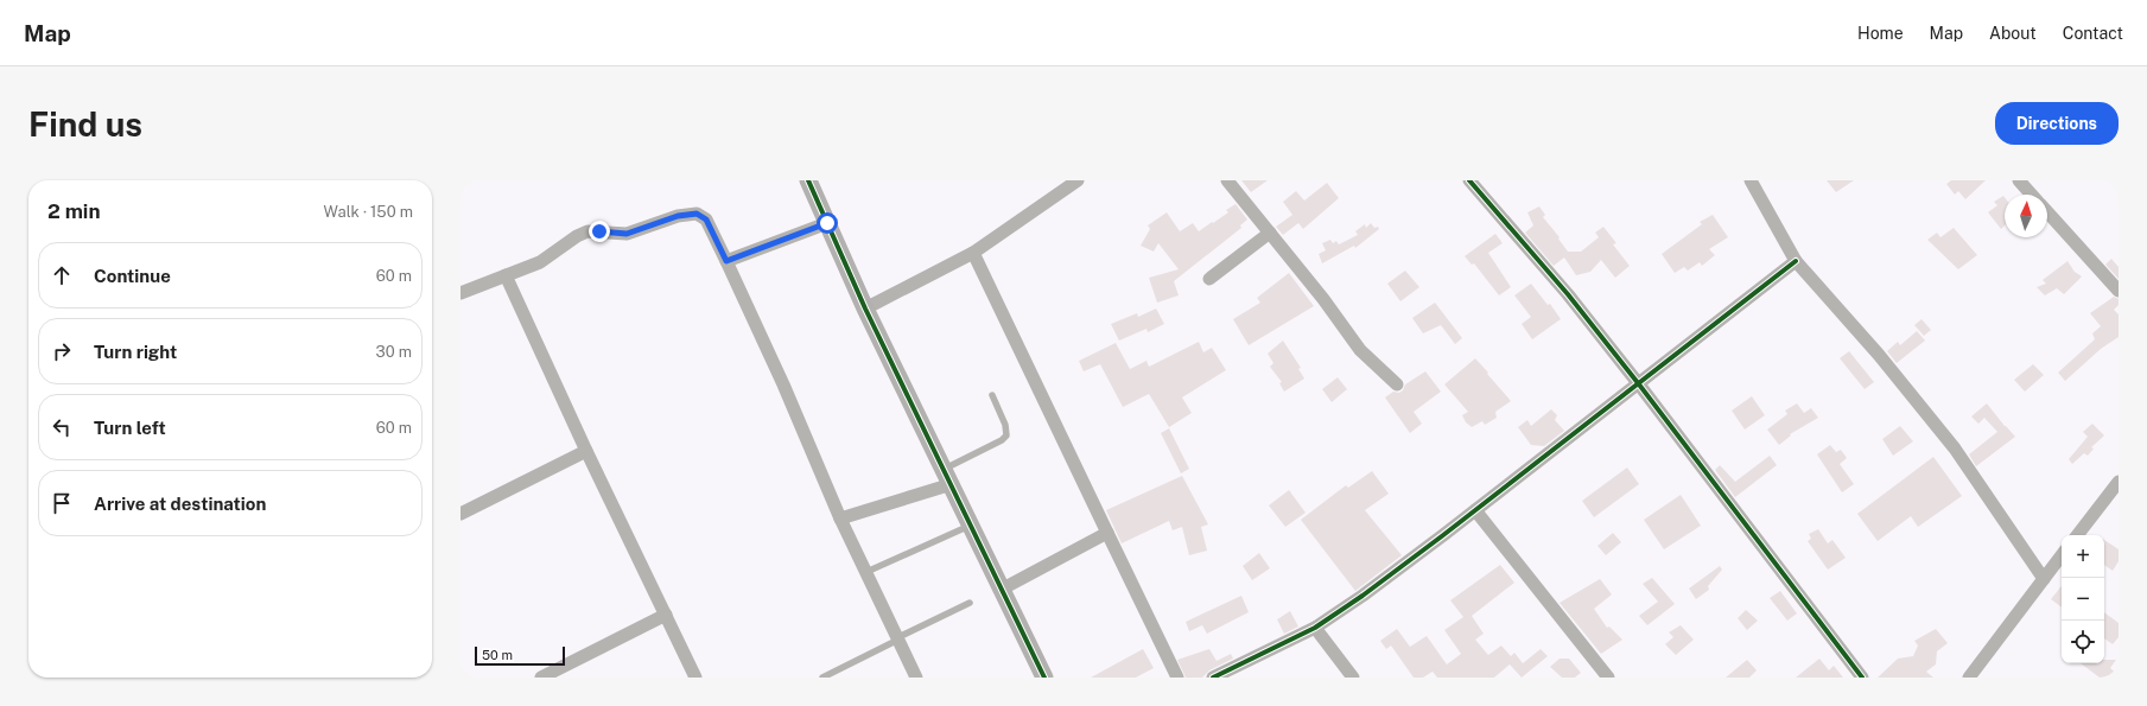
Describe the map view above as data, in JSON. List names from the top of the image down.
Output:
{
  "scale_bar": "50 m",
  "north": "top",
  "page": {
    "header": "Map",
    "nav": [
      "Home",
      "Map",
      "About",
      "Contact"
    ],
    "buttons": "Directions",
    "title": "Find us",
    "heading": ["2 min", "Walk · 150 m"],
    "list": [
      ["Continue", "60 m"],
      ["Turn right", "30 m"],
      ["Turn left", "60 m"],
      "Arrive at destination"
    ],
    "map_buttons": ["+", "−"],
    "scale": "50 m"
  }
}
